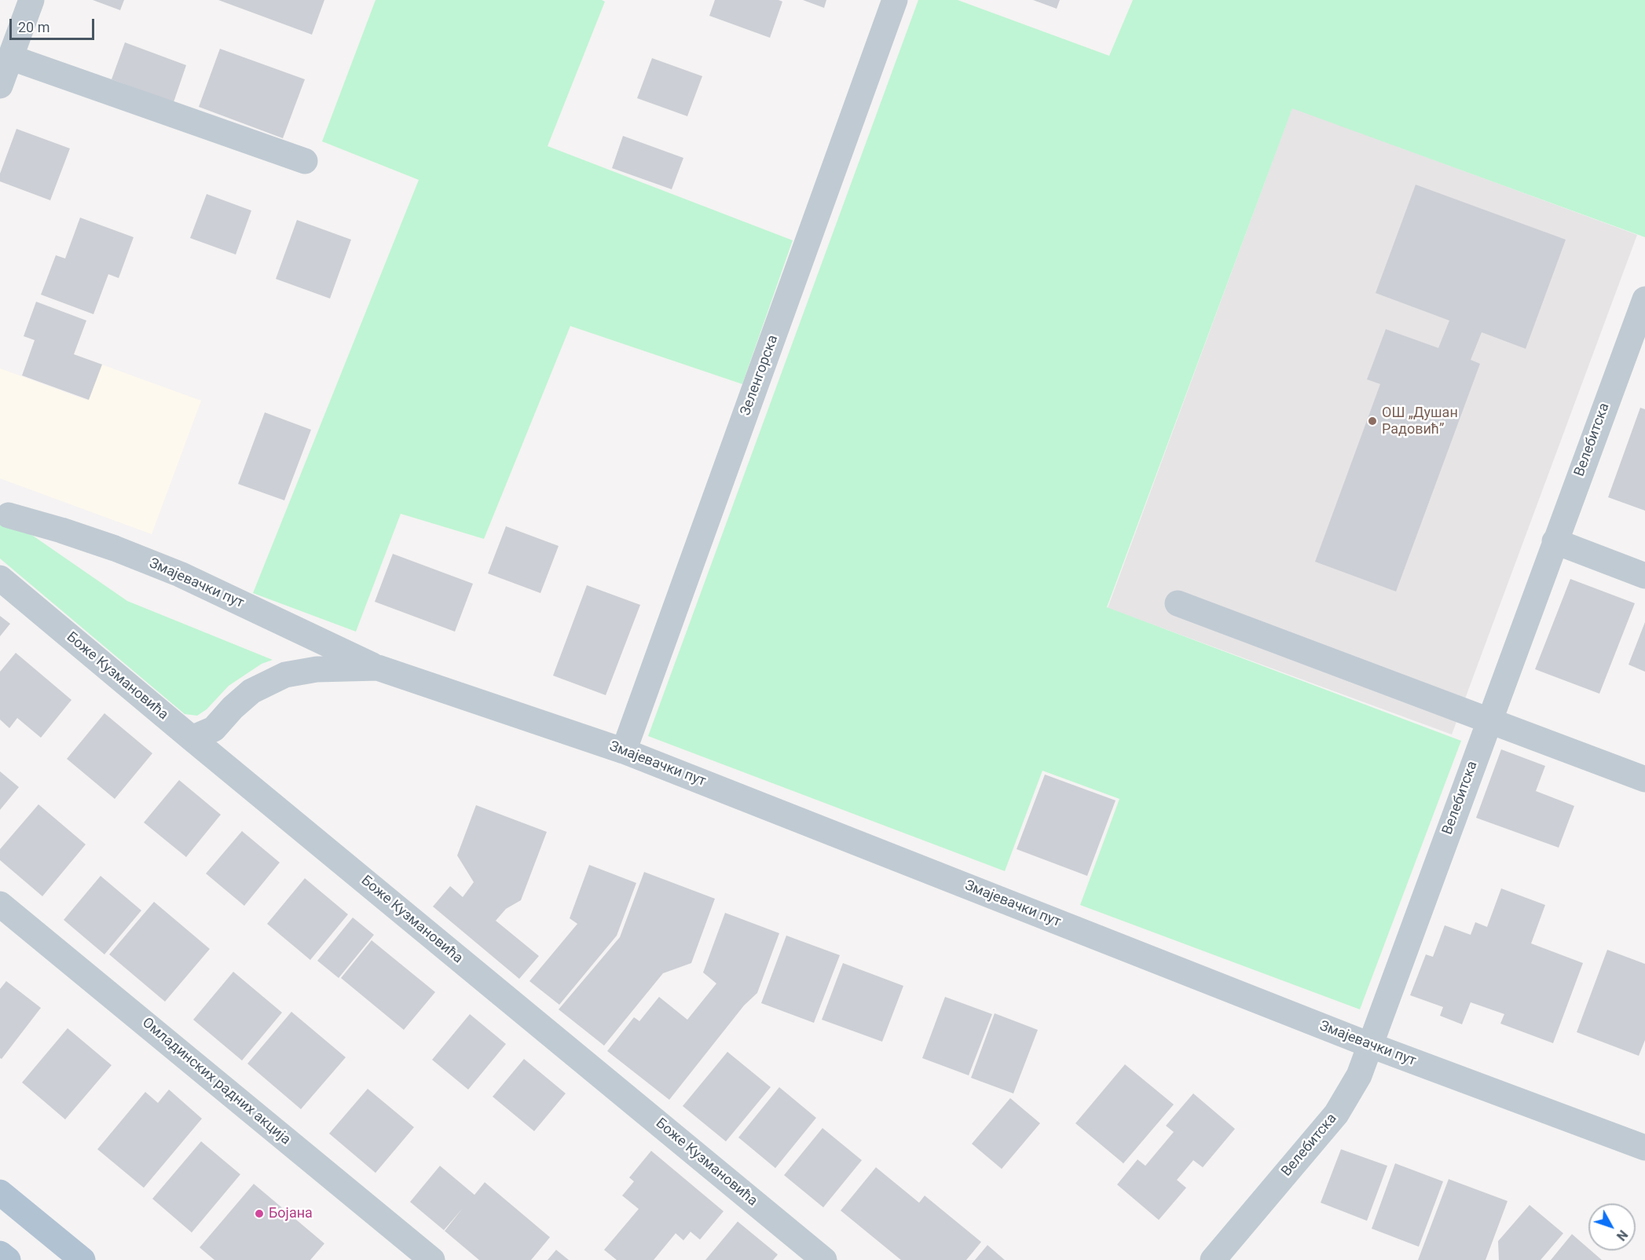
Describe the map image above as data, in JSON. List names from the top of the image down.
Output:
{
  "streets": {
    "street": [
      "Зеленгорска",
      "Велебитска",
      "Змајевачки пут",
      "Боже Кузмановића",
      "Омладинских радних акција"
    ]
  },
  "crossings": [
    ["Зеленгорска", "Змајевачки пут"],
    ["Велебитска", "Змајевачки пут"],
    ["Змајевачки пут", "Боже Кузмановића"]
  ],
  "places": ["ОШ „Душан Радовић”", "Бојана"],
  "scale_bar": "20 m",
  "north": "bottom right"
}
